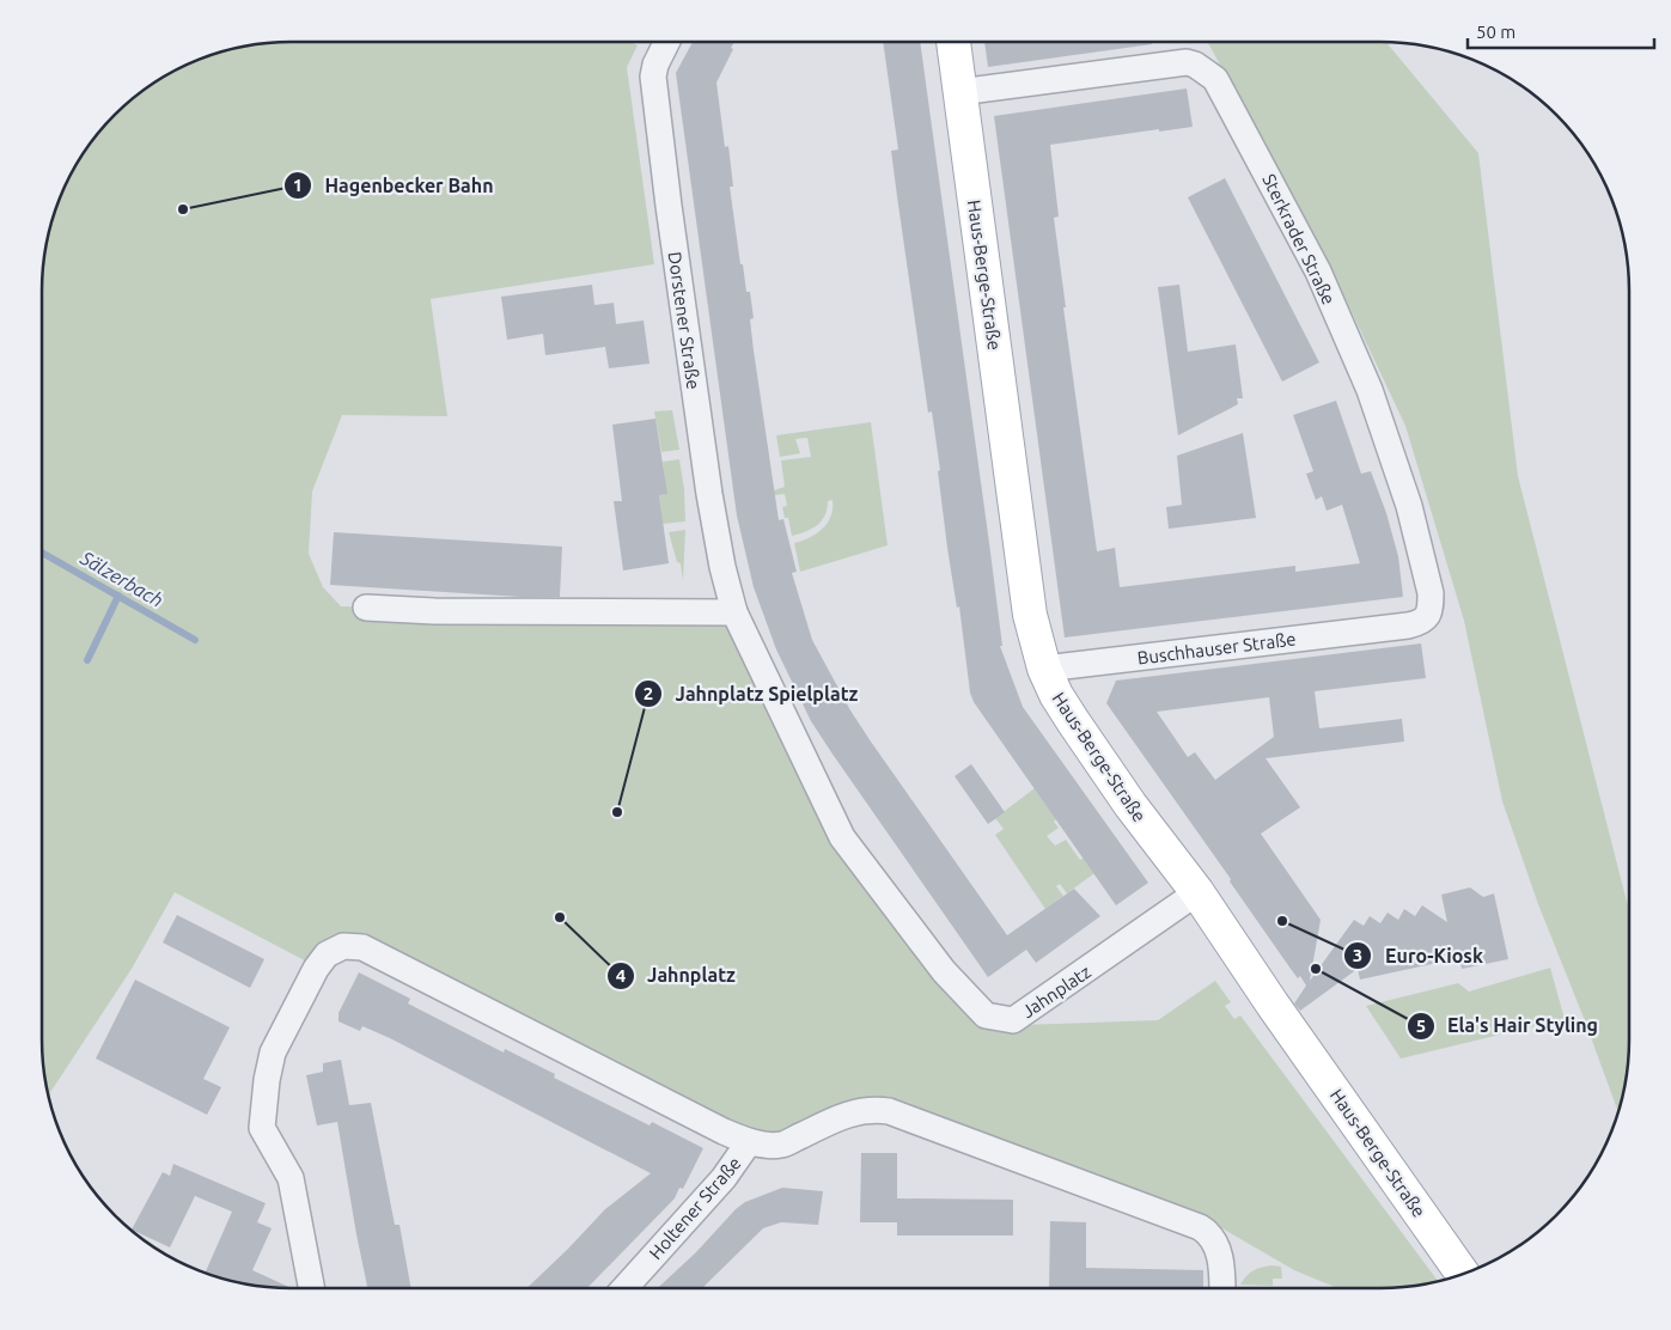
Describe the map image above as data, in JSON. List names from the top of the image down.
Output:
{
  "streets": {
    "main road": ["Haus-Berge-Straße"],
    "street": [
      "Sterkrader Straße",
      "Dorstener Straße",
      "Buschhauser Straße",
      "Jahnplatz",
      "Holtener Straße"
    ]
  },
  "crossings": [
    ["Sterkrader Straße", "Haus-Berge-Straße"],
    ["Sterkrader Straße", "Buschhauser Straße"],
    ["Haus-Berge-Straße", "Buschhauser Straße"],
    ["Haus-Berge-Straße", "Jahnplatz"],
    ["Dorstener Straße", "Jahnplatz"]
  ],
  "water": ["Sälzerbach"],
  "places": [
    "Hagenbecker Bahn",
    "Jahnplatz Spielplatz",
    "Jahnplatz",
    "Euro-Kiosk",
    "Ela's Hair Styling"
  ],
  "scale_bar": "50 m"
}
